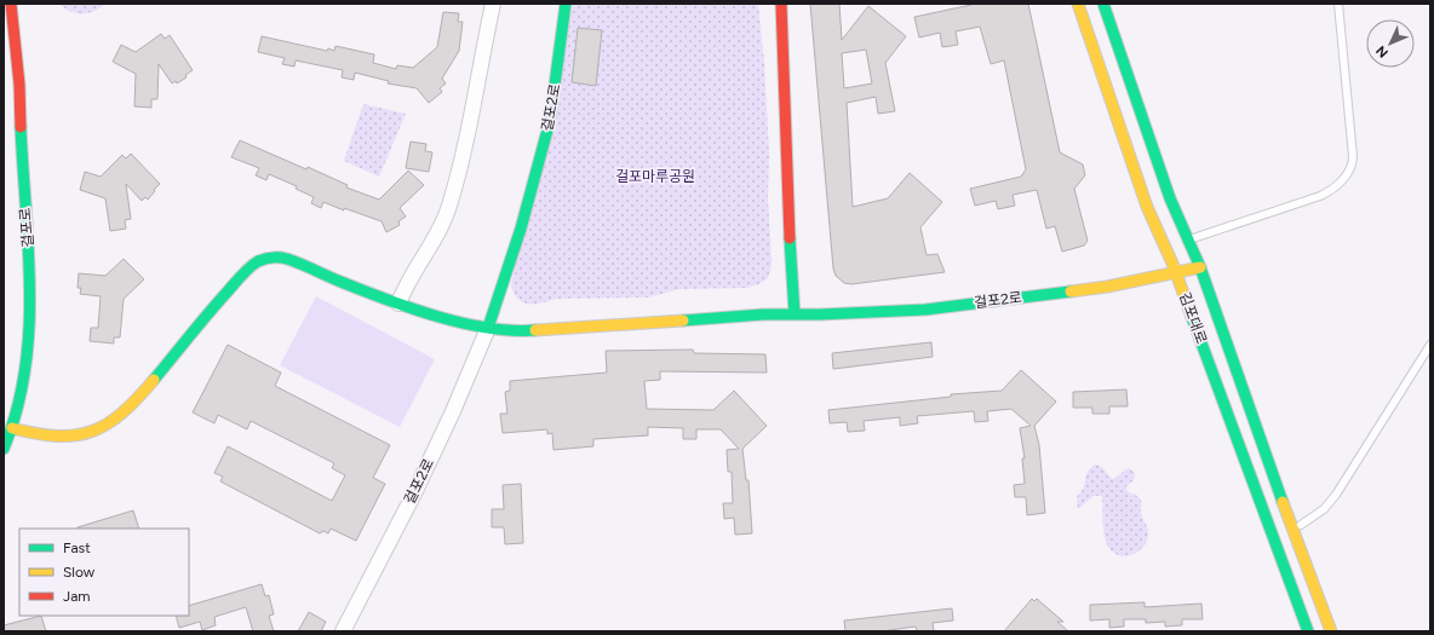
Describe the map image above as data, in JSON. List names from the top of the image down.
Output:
{
  "streets": {
    "street": ["걸포2로", "걸포로", "김포대로"]
  },
  "crossings": [
    ["걸포2로", "김포대로"]
  ],
  "parks": ["걸포마루공원"],
  "legend": ["Fast", "Slow", "Jam"],
  "north": "bottom left"
}
